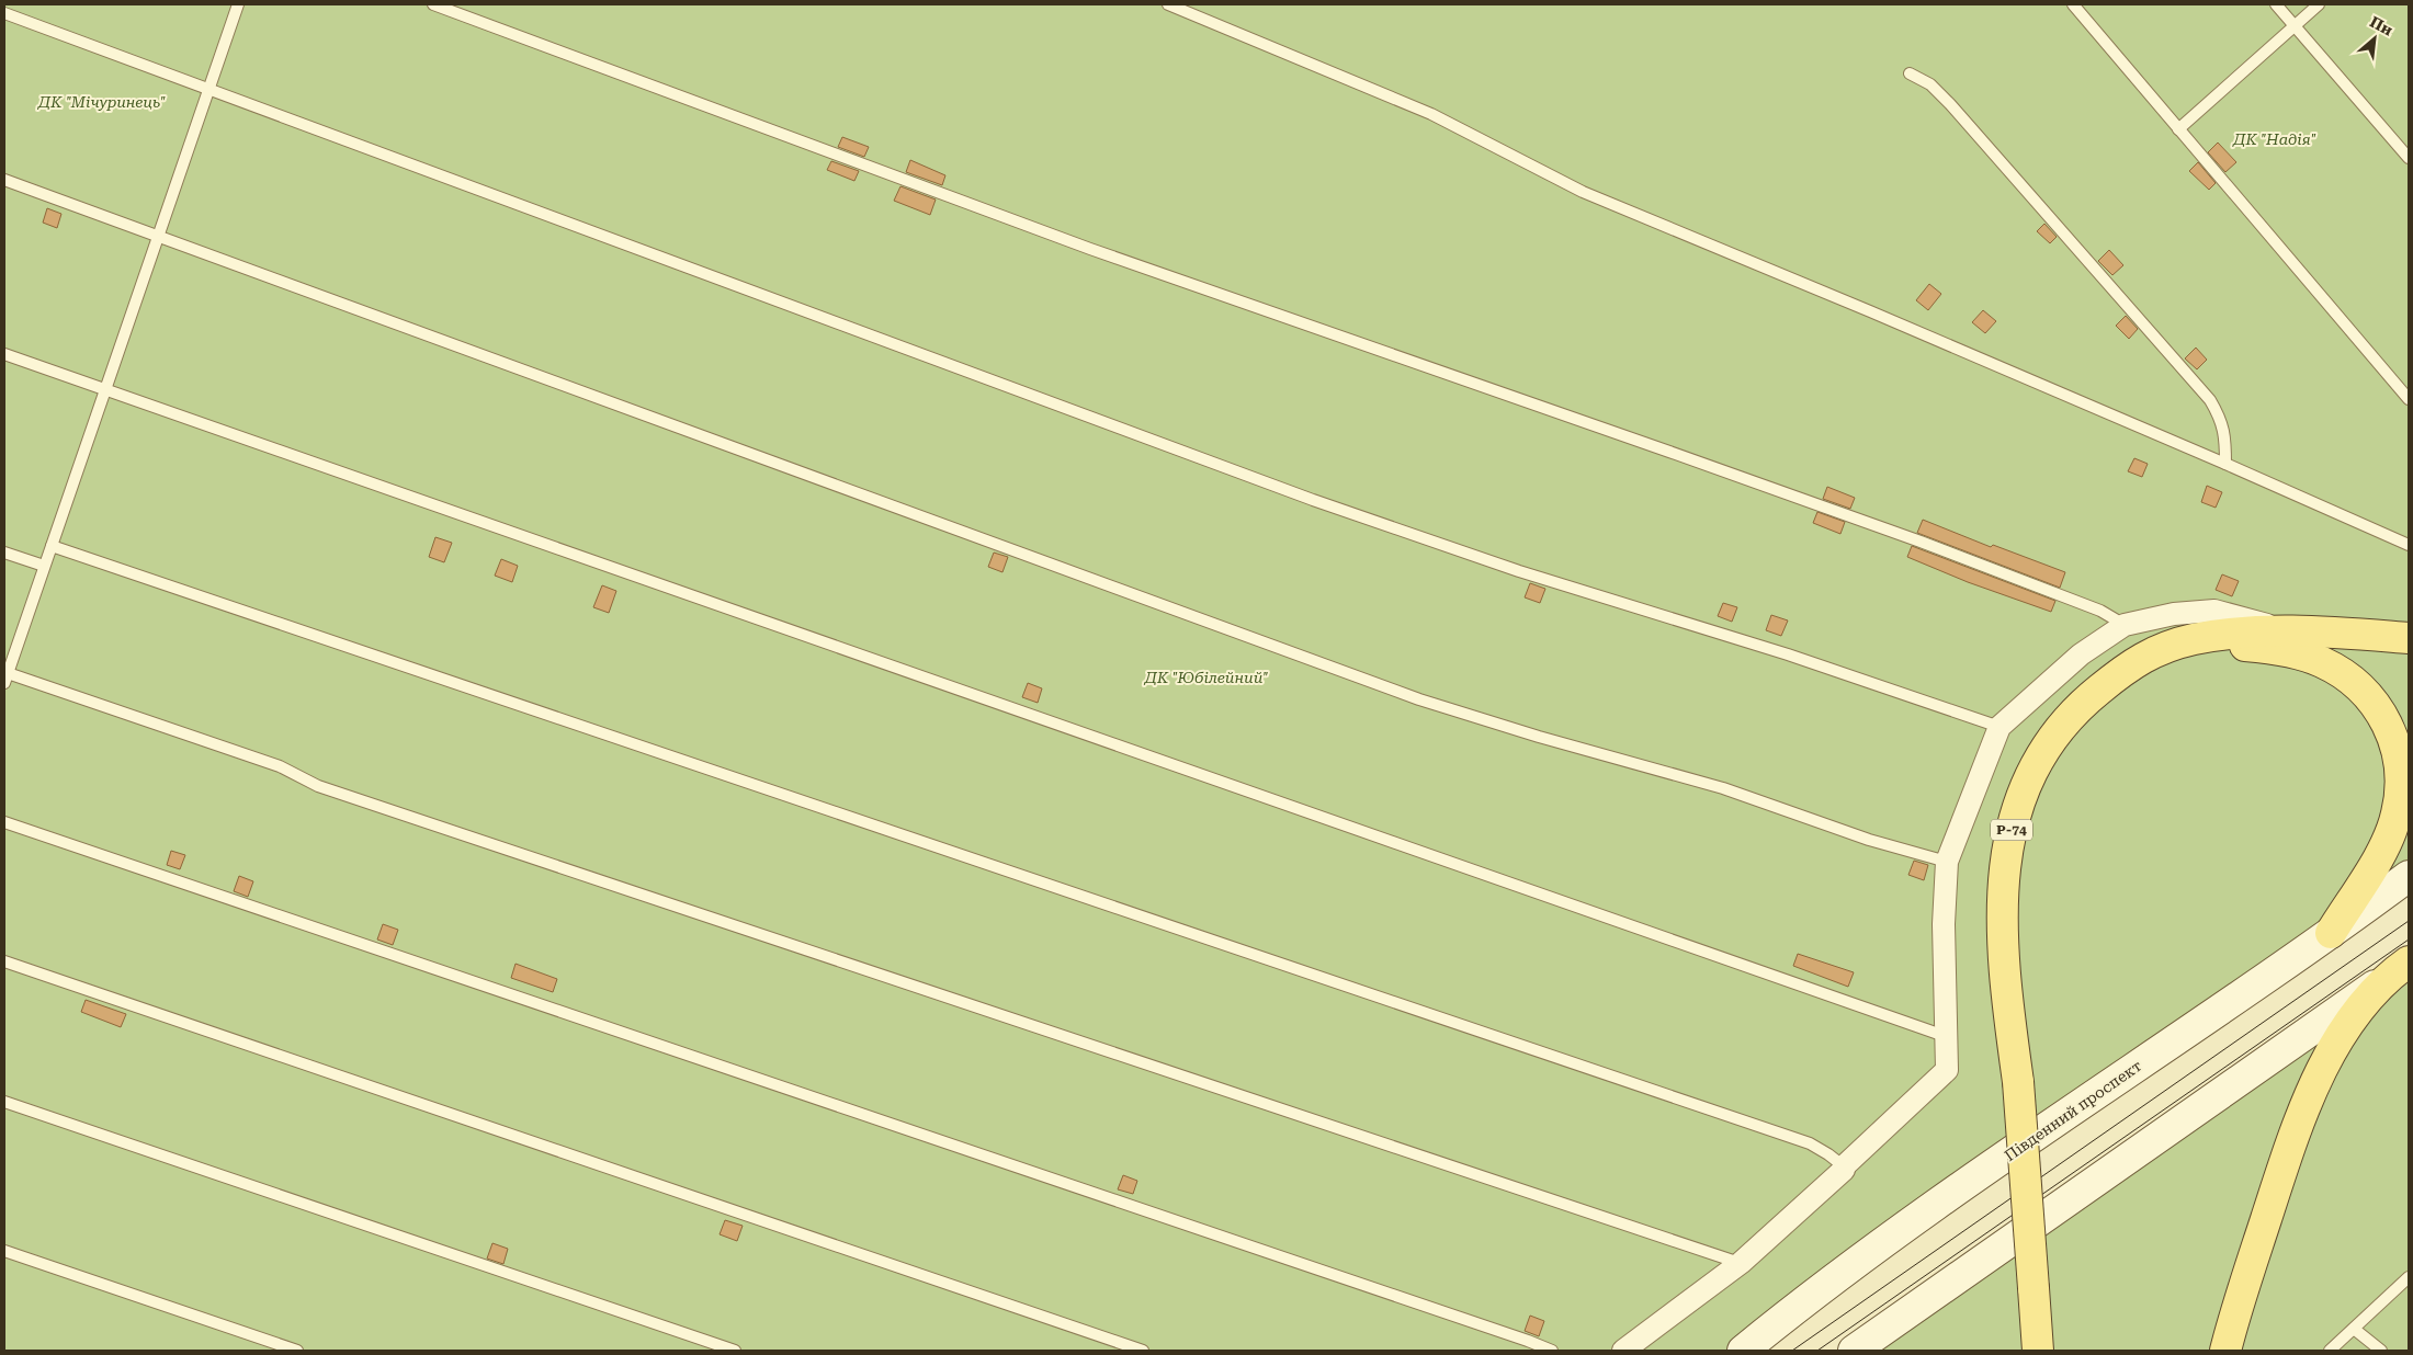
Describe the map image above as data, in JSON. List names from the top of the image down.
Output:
{
  "streets": {
    "main road": ["Р-74", "Південний проспект"]
  },
  "parks": ["ДК \"Мічуринець\"", "ДК \"Надія\"", "ДК \"Юбілейний\""],
  "north": "top right"
}
